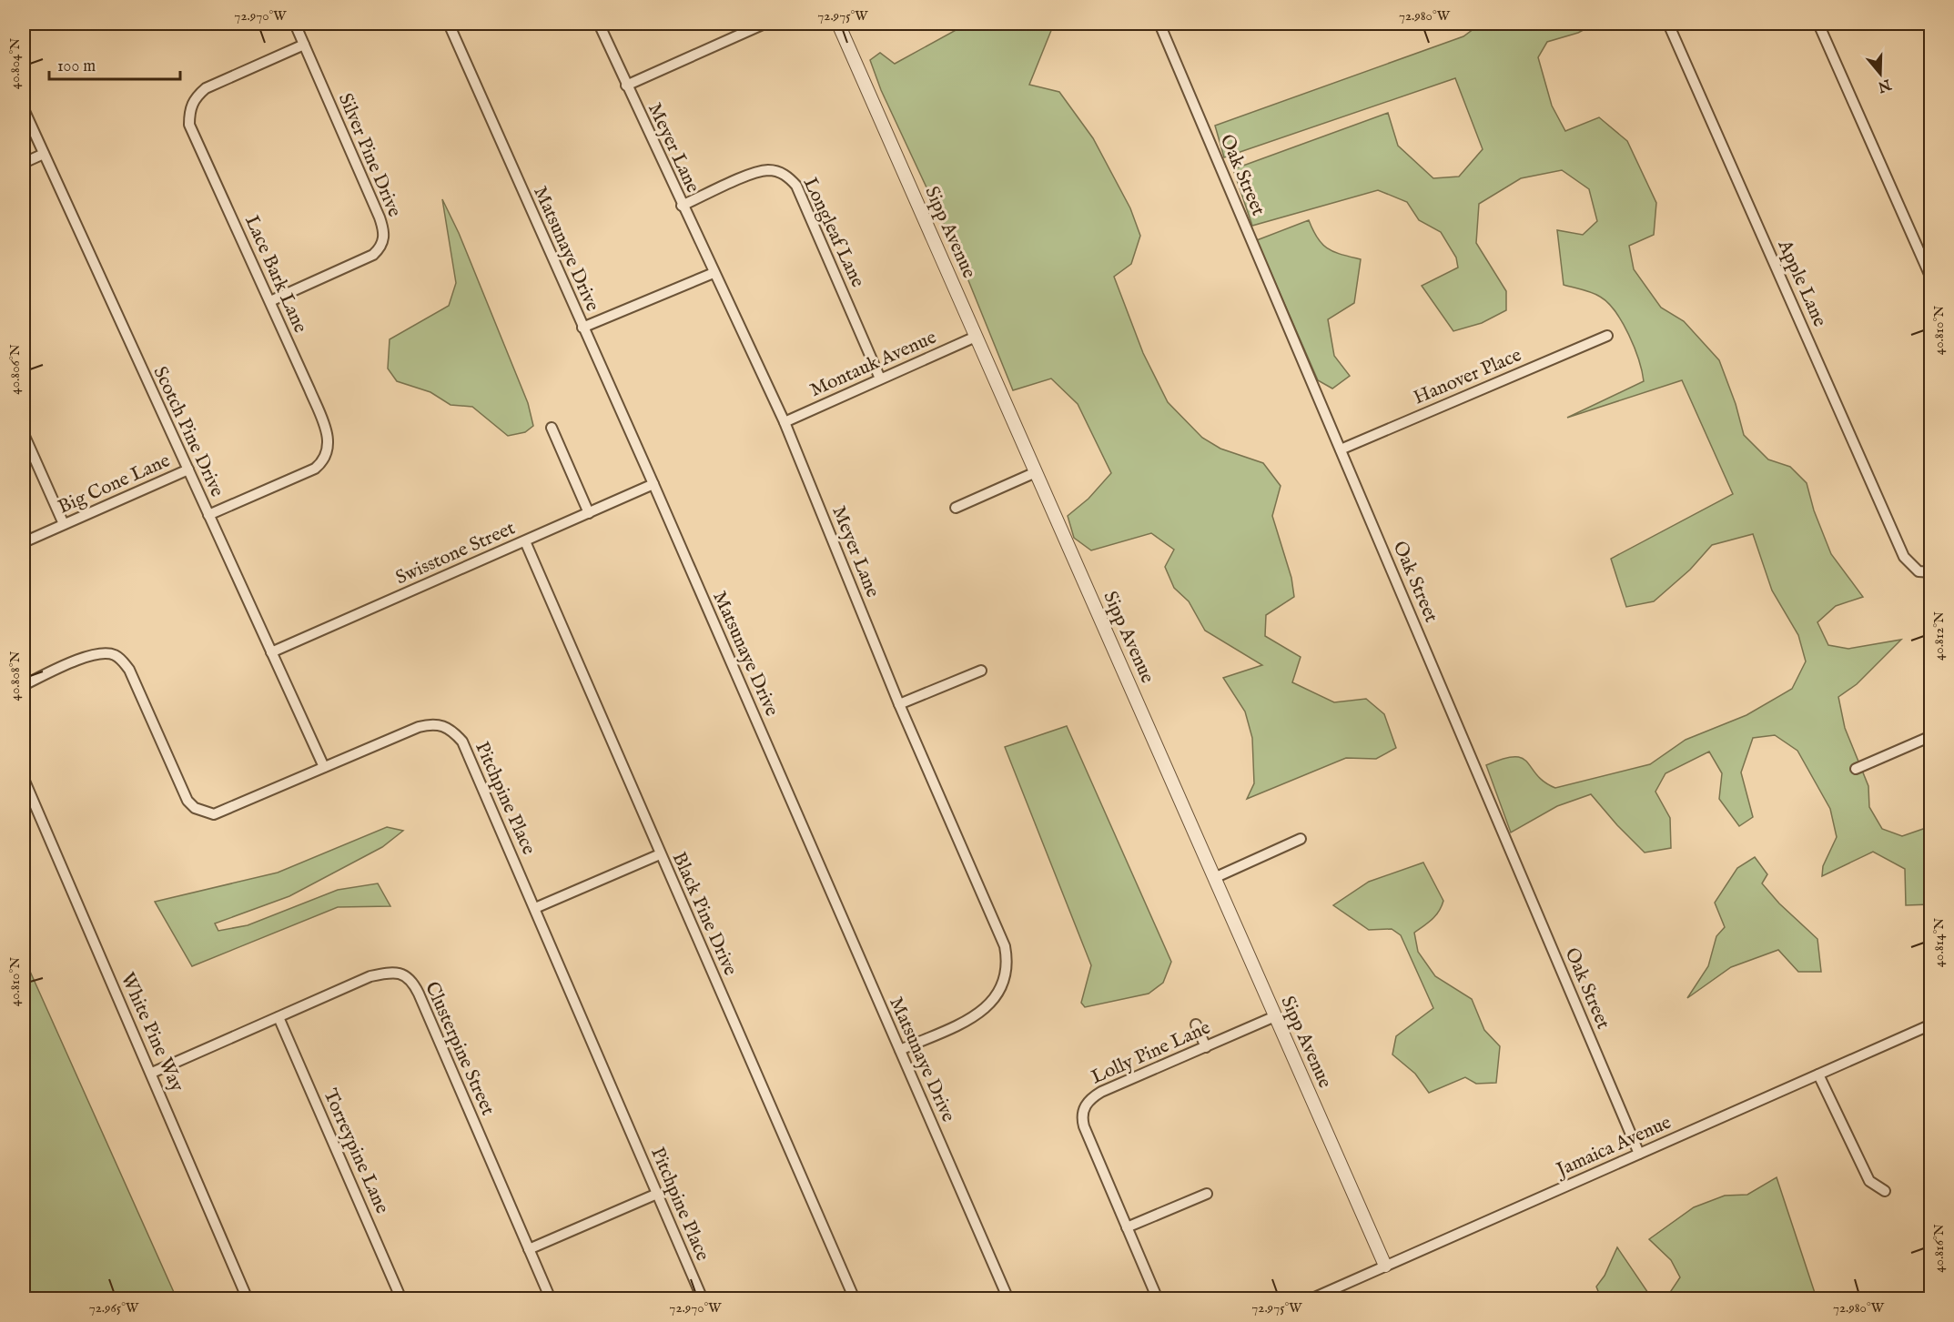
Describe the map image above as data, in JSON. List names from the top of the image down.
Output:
{
  "streets": {
    "street": [
      "Meyer Lane",
      "Silver Pine Drive",
      "Oak Street",
      "Longleaf Lane",
      "Sipp Avenue",
      "Matsunaye Drive",
      "Lace Bark Lane",
      "Apple Lane",
      "Montauk Avenue",
      "Hanover Place",
      "Scotch Pine Drive",
      "Big Cone Lane",
      "Swisstone Street",
      "Pitchpine Place",
      "Black Pine Drive",
      "White Pine Way",
      "Clusterpine Street",
      "Lolly Pine Lane",
      "Jamaica Avenue",
      "Torreypine Lane"
    ]
  },
  "crossings": [
    ["Meyer Lane", "Longleaf Lane"],
    ["Meyer Lane", "Matsunaye Drive"],
    ["Meyer Lane", "Montauk Avenue"],
    ["Silver Pine Drive", "Lace Bark Lane"],
    ["Oak Street", "Hanover Place"],
    ["Oak Street", "Jamaica Avenue"],
    ["Longleaf Lane", "Montauk Avenue"],
    ["Sipp Avenue", "Montauk Avenue"],
    ["Sipp Avenue", "Lolly Pine Lane"],
    ["Sipp Avenue", "Jamaica Avenue"],
    ["Matsunaye Drive", "Swisstone Street"],
    ["Lace Bark Lane", "Scotch Pine Drive"],
    ["Scotch Pine Drive", "Big Cone Lane"],
    ["Scotch Pine Drive", "Swisstone Street"],
    ["Scotch Pine Drive", "Pitchpine Place"],
    ["Swisstone Street", "Black Pine Drive"],
    ["White Pine Way", "Clusterpine Street"],
    ["Clusterpine Street", "Torreypine Lane"]
  ],
  "scale_bar": "100 m",
  "north": "bottom",
  "coordinates": [
    "72.970°W",
    "72.975°W",
    "72.980°W",
    "40.804°N",
    "40.810°N",
    "40.806°N",
    "40.812°N",
    "40.808°N",
    "40.814°N",
    "40.816°N",
    "72.965°W"
  ]
}
